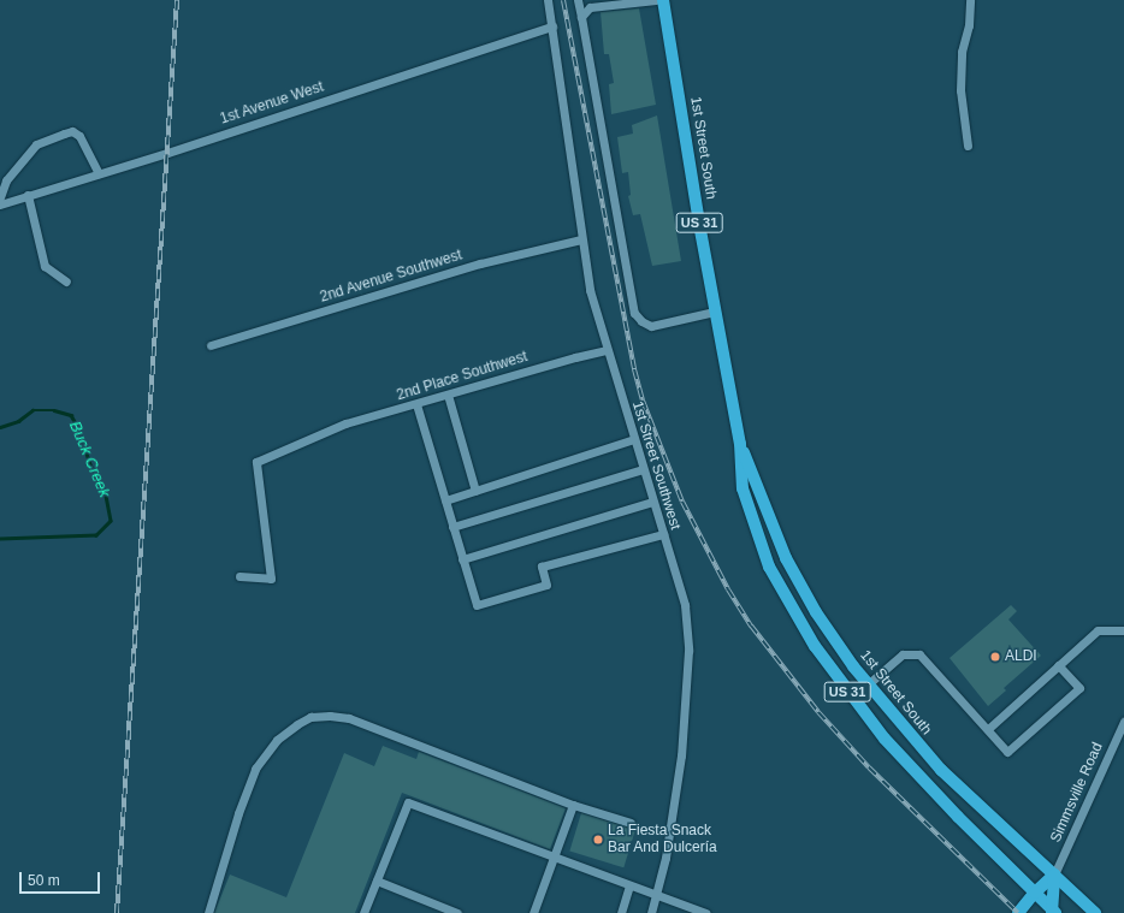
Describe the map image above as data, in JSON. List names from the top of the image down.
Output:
{
  "streets": {
    "main road": ["1st Street South", "US 31"],
    "street": [
      "1st Avenue West",
      "2nd Avenue Southwest",
      "2nd Place Southwest",
      "1st Street Southwest",
      "Simmsville Road"
    ]
  },
  "crossings": [
    ["1st Avenue West", "1st Street Southwest"],
    ["1st Street South", "Simmsville Road"],
    ["2nd Avenue Southwest", "1st Street Southwest"],
    ["2nd Place Southwest", "1st Street Southwest"]
  ],
  "water": ["Buck Creek"],
  "places": ["ALDI", "La Fiesta Snack Bar And Dulcería"],
  "scale_bar": "50 m"
}
